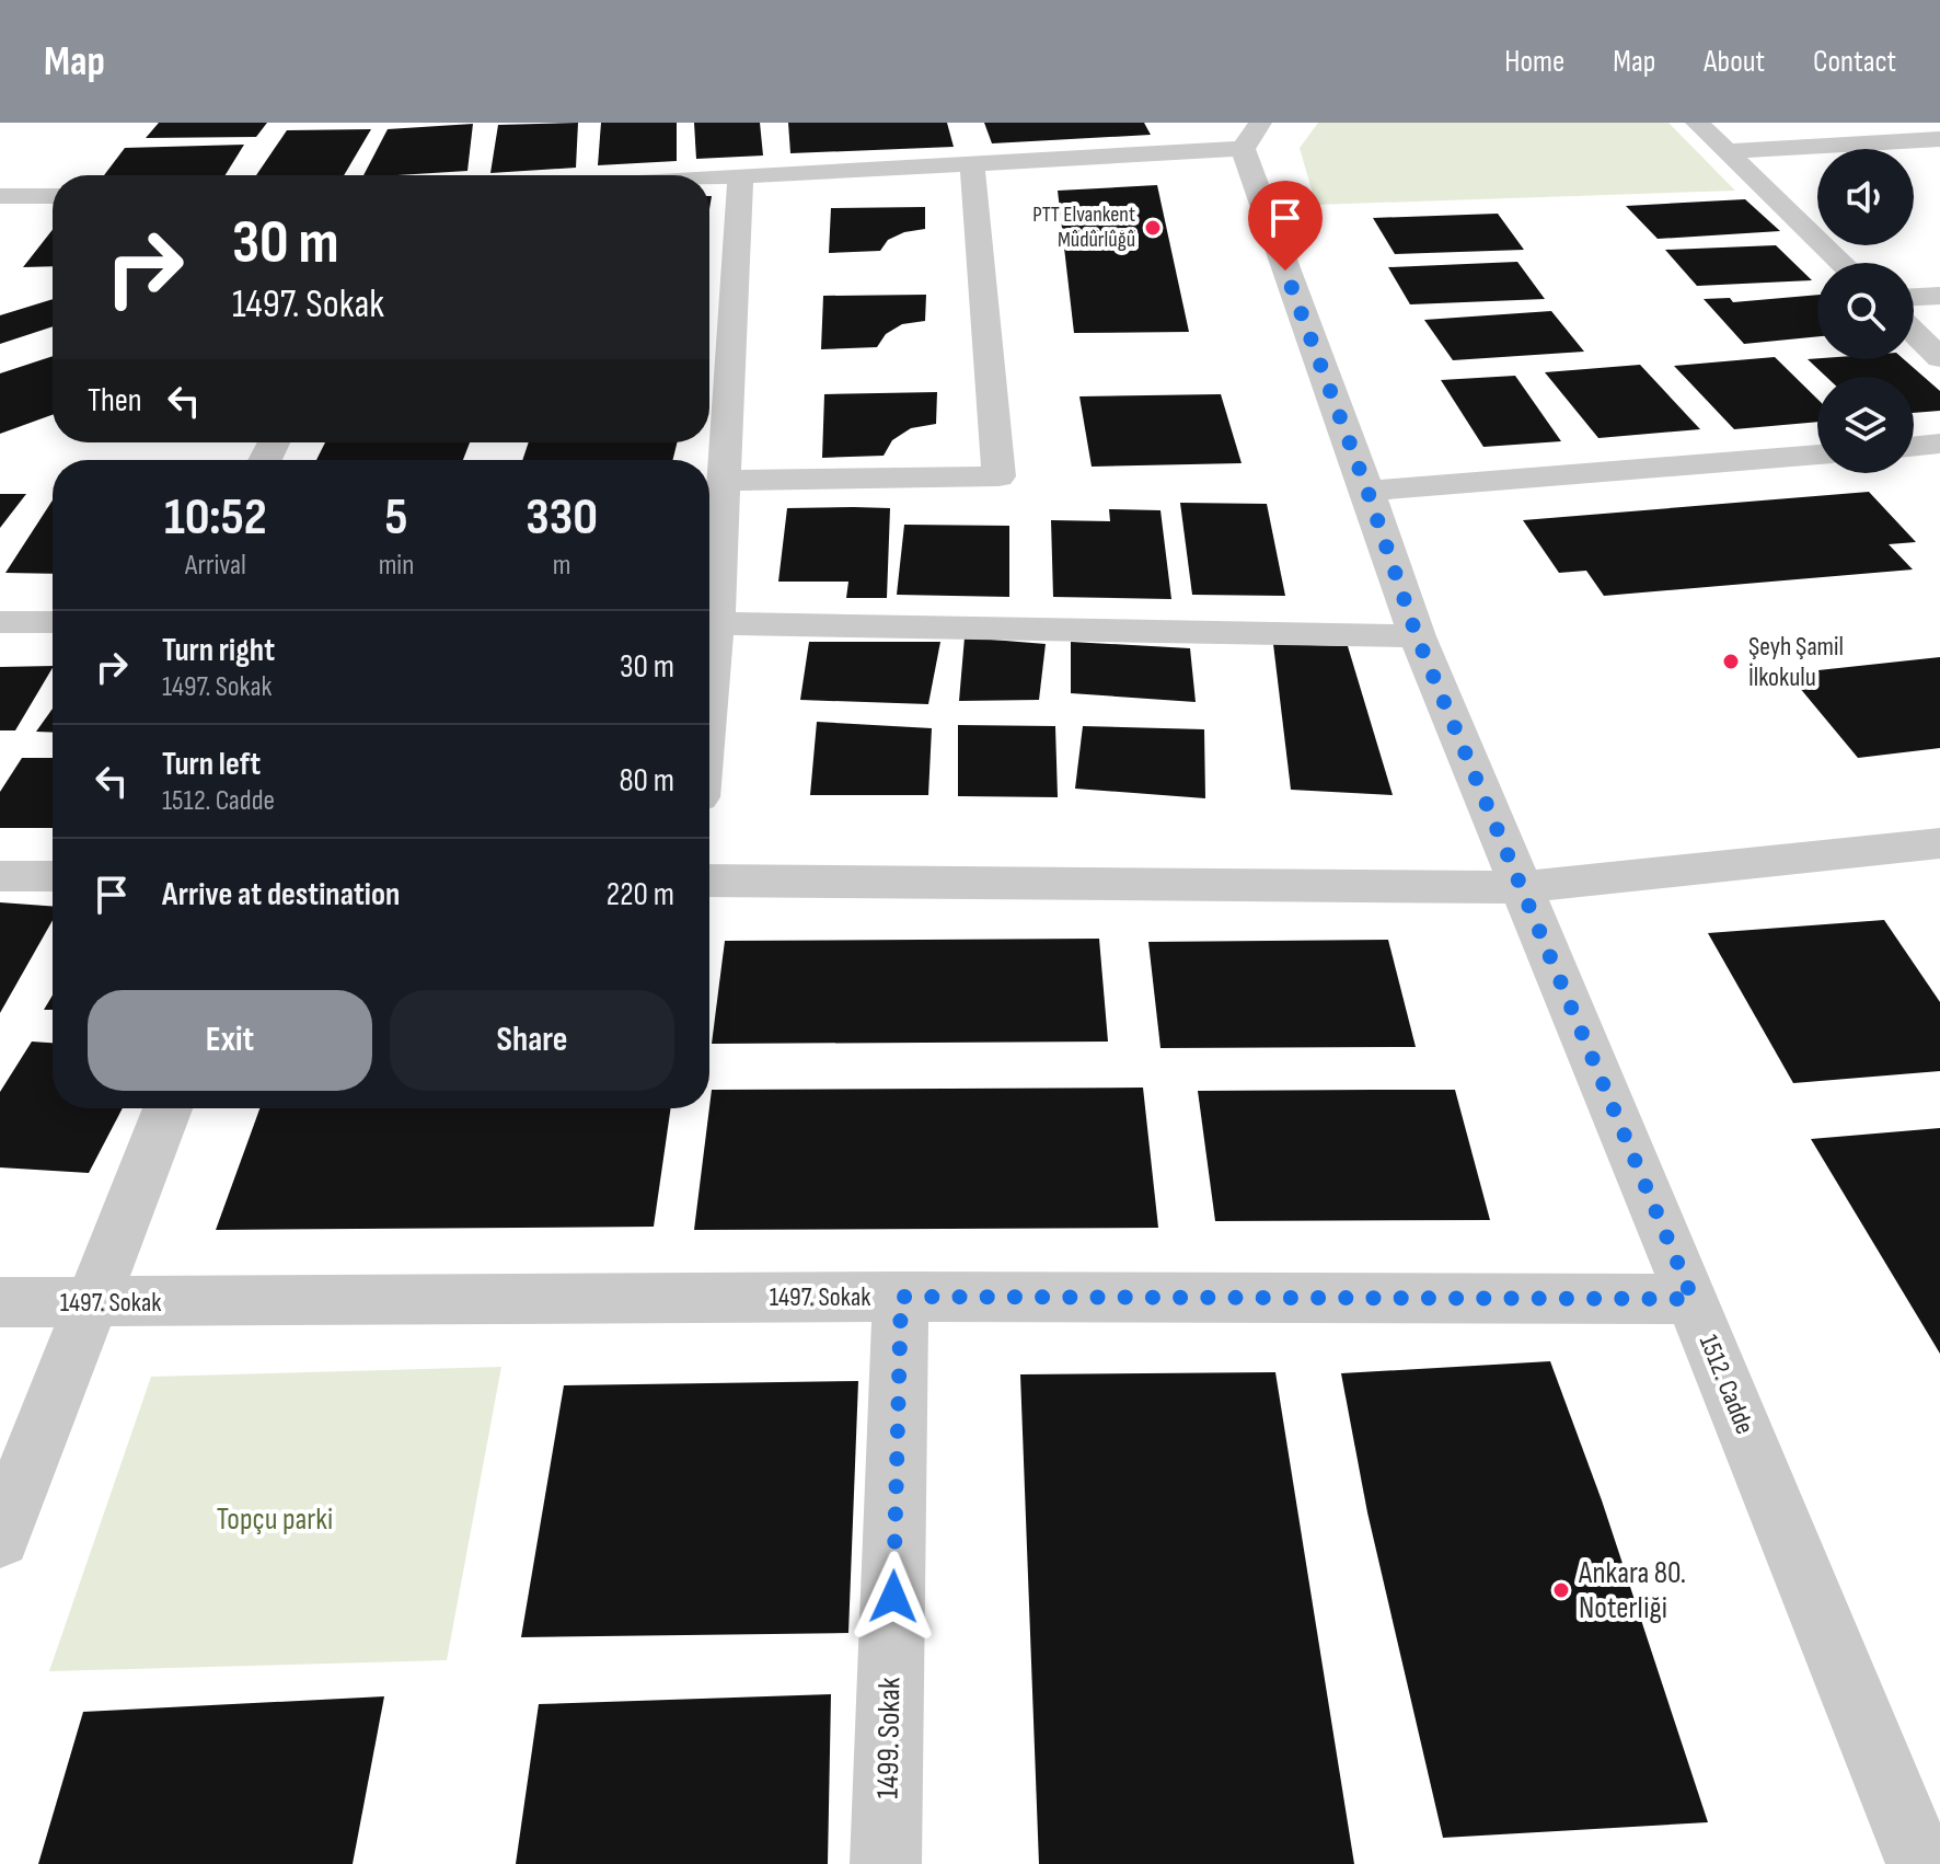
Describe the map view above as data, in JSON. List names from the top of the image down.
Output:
{
  "streets": {
    "street": ["1497. Sokak", "1512. Cadde", "1499. Sokak"]
  },
  "crossings": [
    ["1497. Sokak", "1512. Cadde"],
    ["1497. Sokak", "1499. Sokak"]
  ],
  "parks": ["Topçu parki"],
  "places": ["PTT Elvankent Müdürlüğü", "Şeyh Şamil İlkokulu", "Ankara 80. Noterliği"],
  "page": {
    "header": "Map",
    "nav": [
      "Home",
      "Map",
      "About",
      "Contact"
    ],
    "turn": ["30 m", "1497. Sokak"],
    "then": "Then",
    "eta": [
      "10:52",
      "Arrival",
      "5",
      "min",
      "330",
      "m"
    ],
    "list": [
      {
        "name": "Turn right",
        "note": "1497. Sokak",
        "value": "30 m"
      },
      {
        "name": "Turn left",
        "note": "1512. Cadde",
        "value": "80 m"
      },
      {
        "name": "Arrive at destination",
        "value": "220 m"
      }
    ],
    "buttons": ["Exit", "Share"]
  }
}
